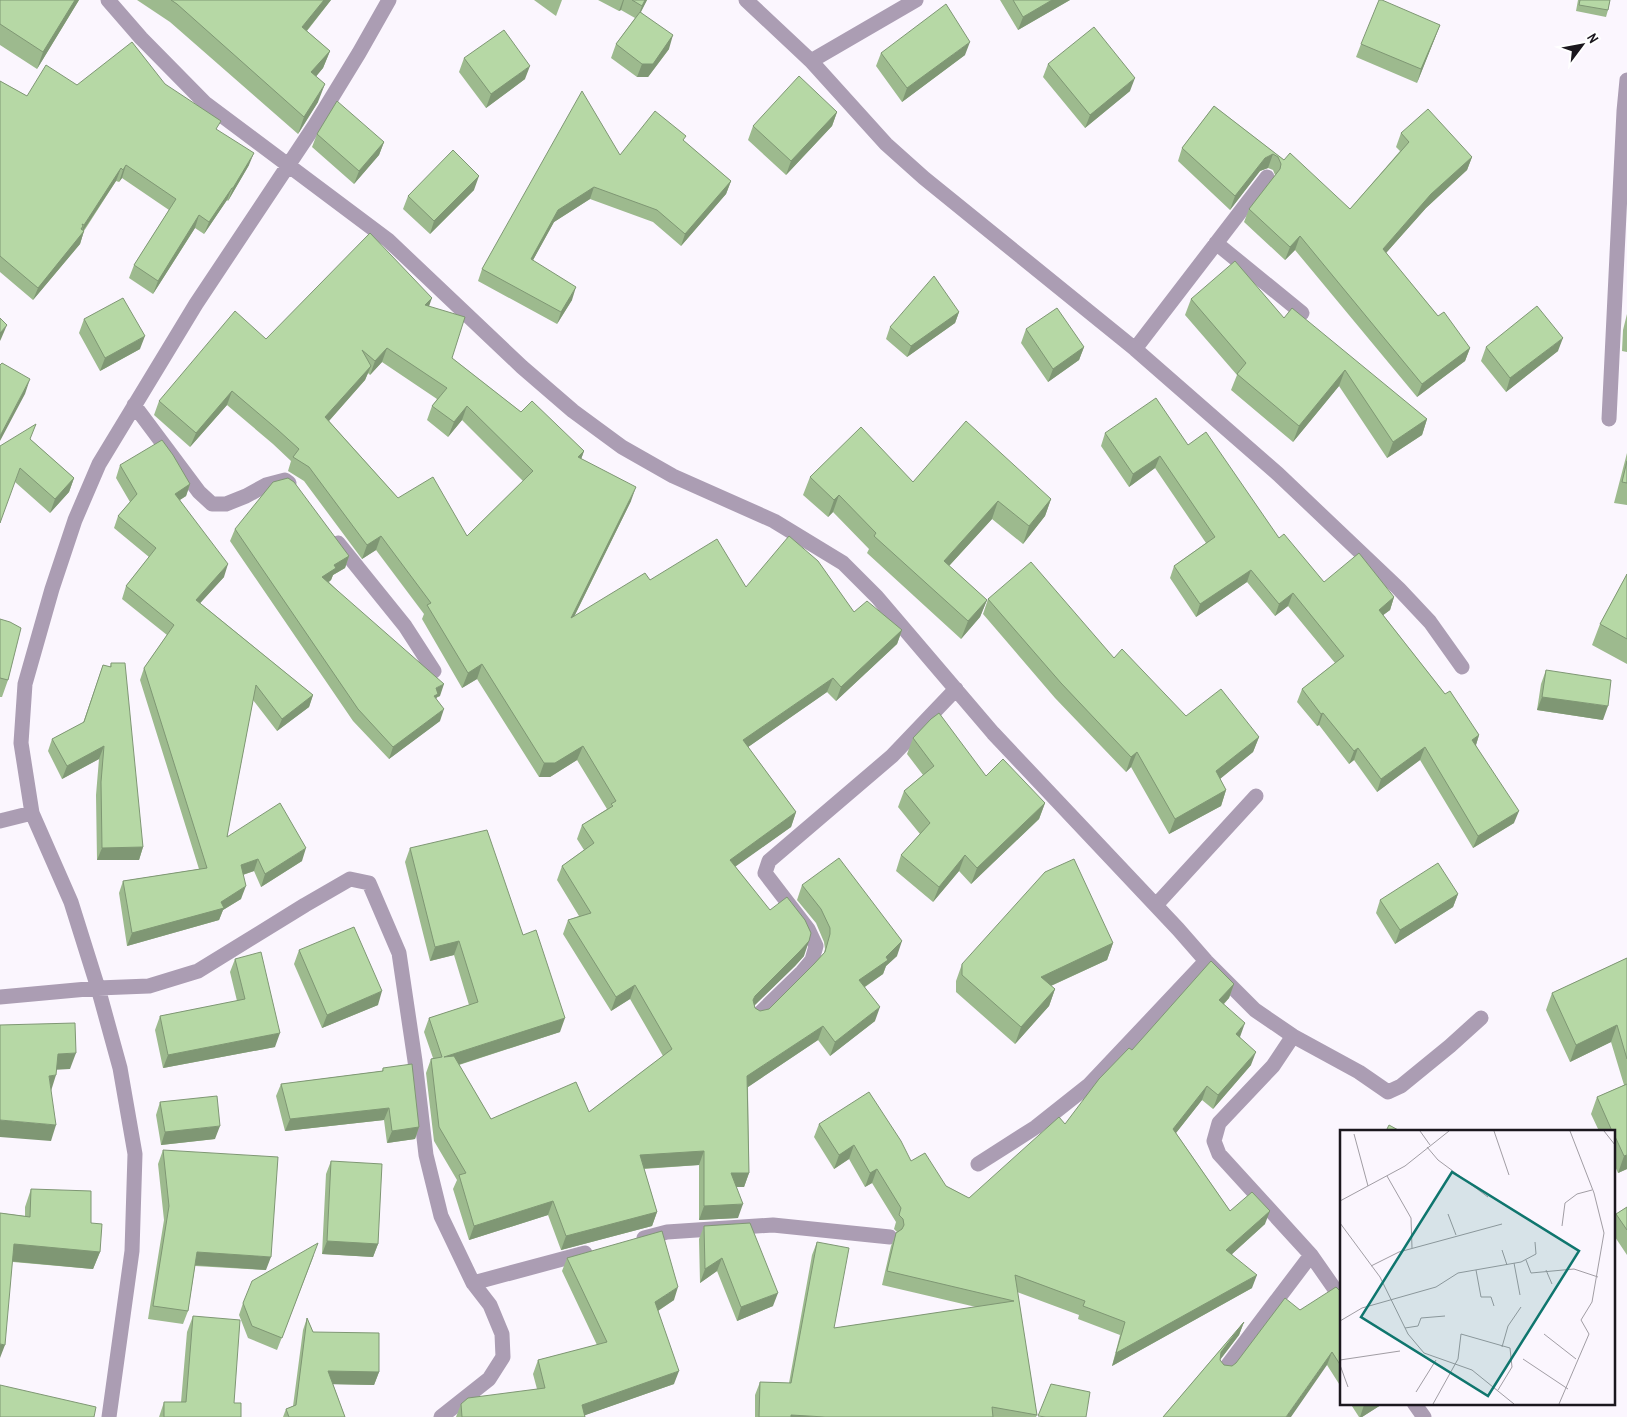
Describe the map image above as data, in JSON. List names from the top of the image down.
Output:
{
  "north": "top right"
}
